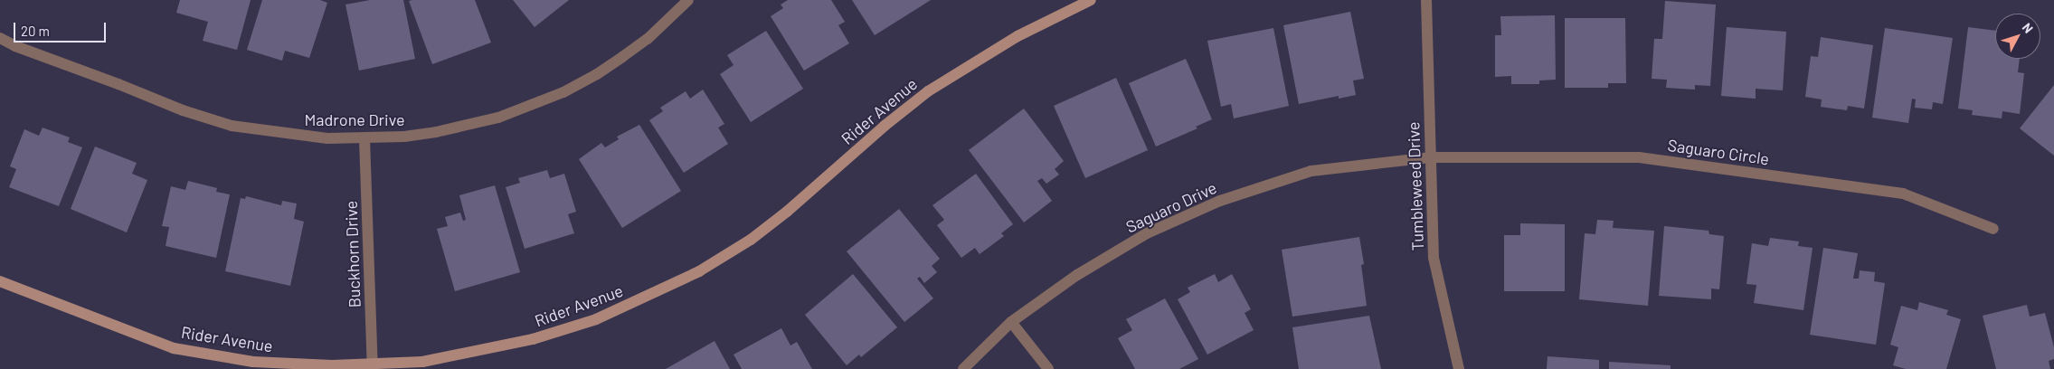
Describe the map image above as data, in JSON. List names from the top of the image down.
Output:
{
  "streets": {
    "street": [
      "Rider Avenue",
      "Madrone Drive",
      "Saguaro Circle",
      "Tumbleweed Drive",
      "Saguaro Drive",
      "Buckhorn Drive"
    ]
  },
  "crossings": [
    ["Rider Avenue", "Buckhorn Drive"],
    ["Madrone Drive", "Buckhorn Drive"],
    ["Saguaro Circle", "Tumbleweed Drive"],
    ["Saguaro Circle", "Saguaro Drive"],
    ["Tumbleweed Drive", "Saguaro Drive"]
  ],
  "scale_bar": "20 m",
  "north": "top right"
}
